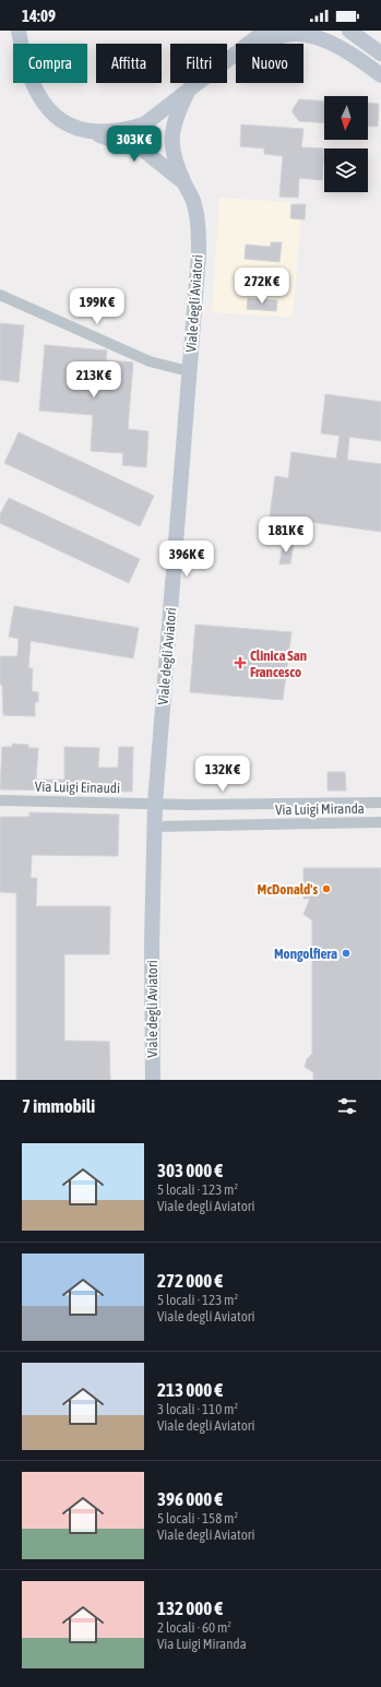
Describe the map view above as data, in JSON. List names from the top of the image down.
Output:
{
  "streets": {
    "main road": ["Viale degli Aviatori"],
    "street": ["Via Luigi Einaudi", "Via Luigi Miranda"]
  },
  "crossings": [
    ["Viale degli Aviatori", "Via Luigi Einaudi"],
    ["Viale degli Aviatori", "Via Luigi Miranda"],
    ["Via Luigi Einaudi", "Via Luigi Miranda"]
  ],
  "places": {
    "health": ["Clinica San Francesco"],
    "other": ["McDonald's", "Mongolfiera"]
  },
  "north": "bottom",
  "page": {
    "status": "14:09",
    "chip": [
      "Compra",
      "Affitta",
      "Filtri",
      "Nuovo"
    ],
    "price": [
      "303K €",
      "272K €",
      "199K €",
      "213K €",
      "181K €",
      "396K €",
      "132K €"
    ],
    "heading": "7 immobili",
    "list": [
      {
        "name": "303 000 €",
        "note": "5 locali · 123 m² · Viale degli Aviatori"
      },
      {
        "name": "272 000 €",
        "note": "5 locali · 123 m² · Viale degli Aviatori"
      },
      {
        "name": "213 000 €",
        "note": "3 locali · 110 m² · Viale degli Aviatori"
      },
      {
        "name": "396 000 €",
        "note": "5 locali · 158 m² · Viale degli Aviatori"
      },
      {
        "name": "132 000 €",
        "note": "2 locali · 60 m² · Via Luigi Miranda"
      }
    ]
  }
}
